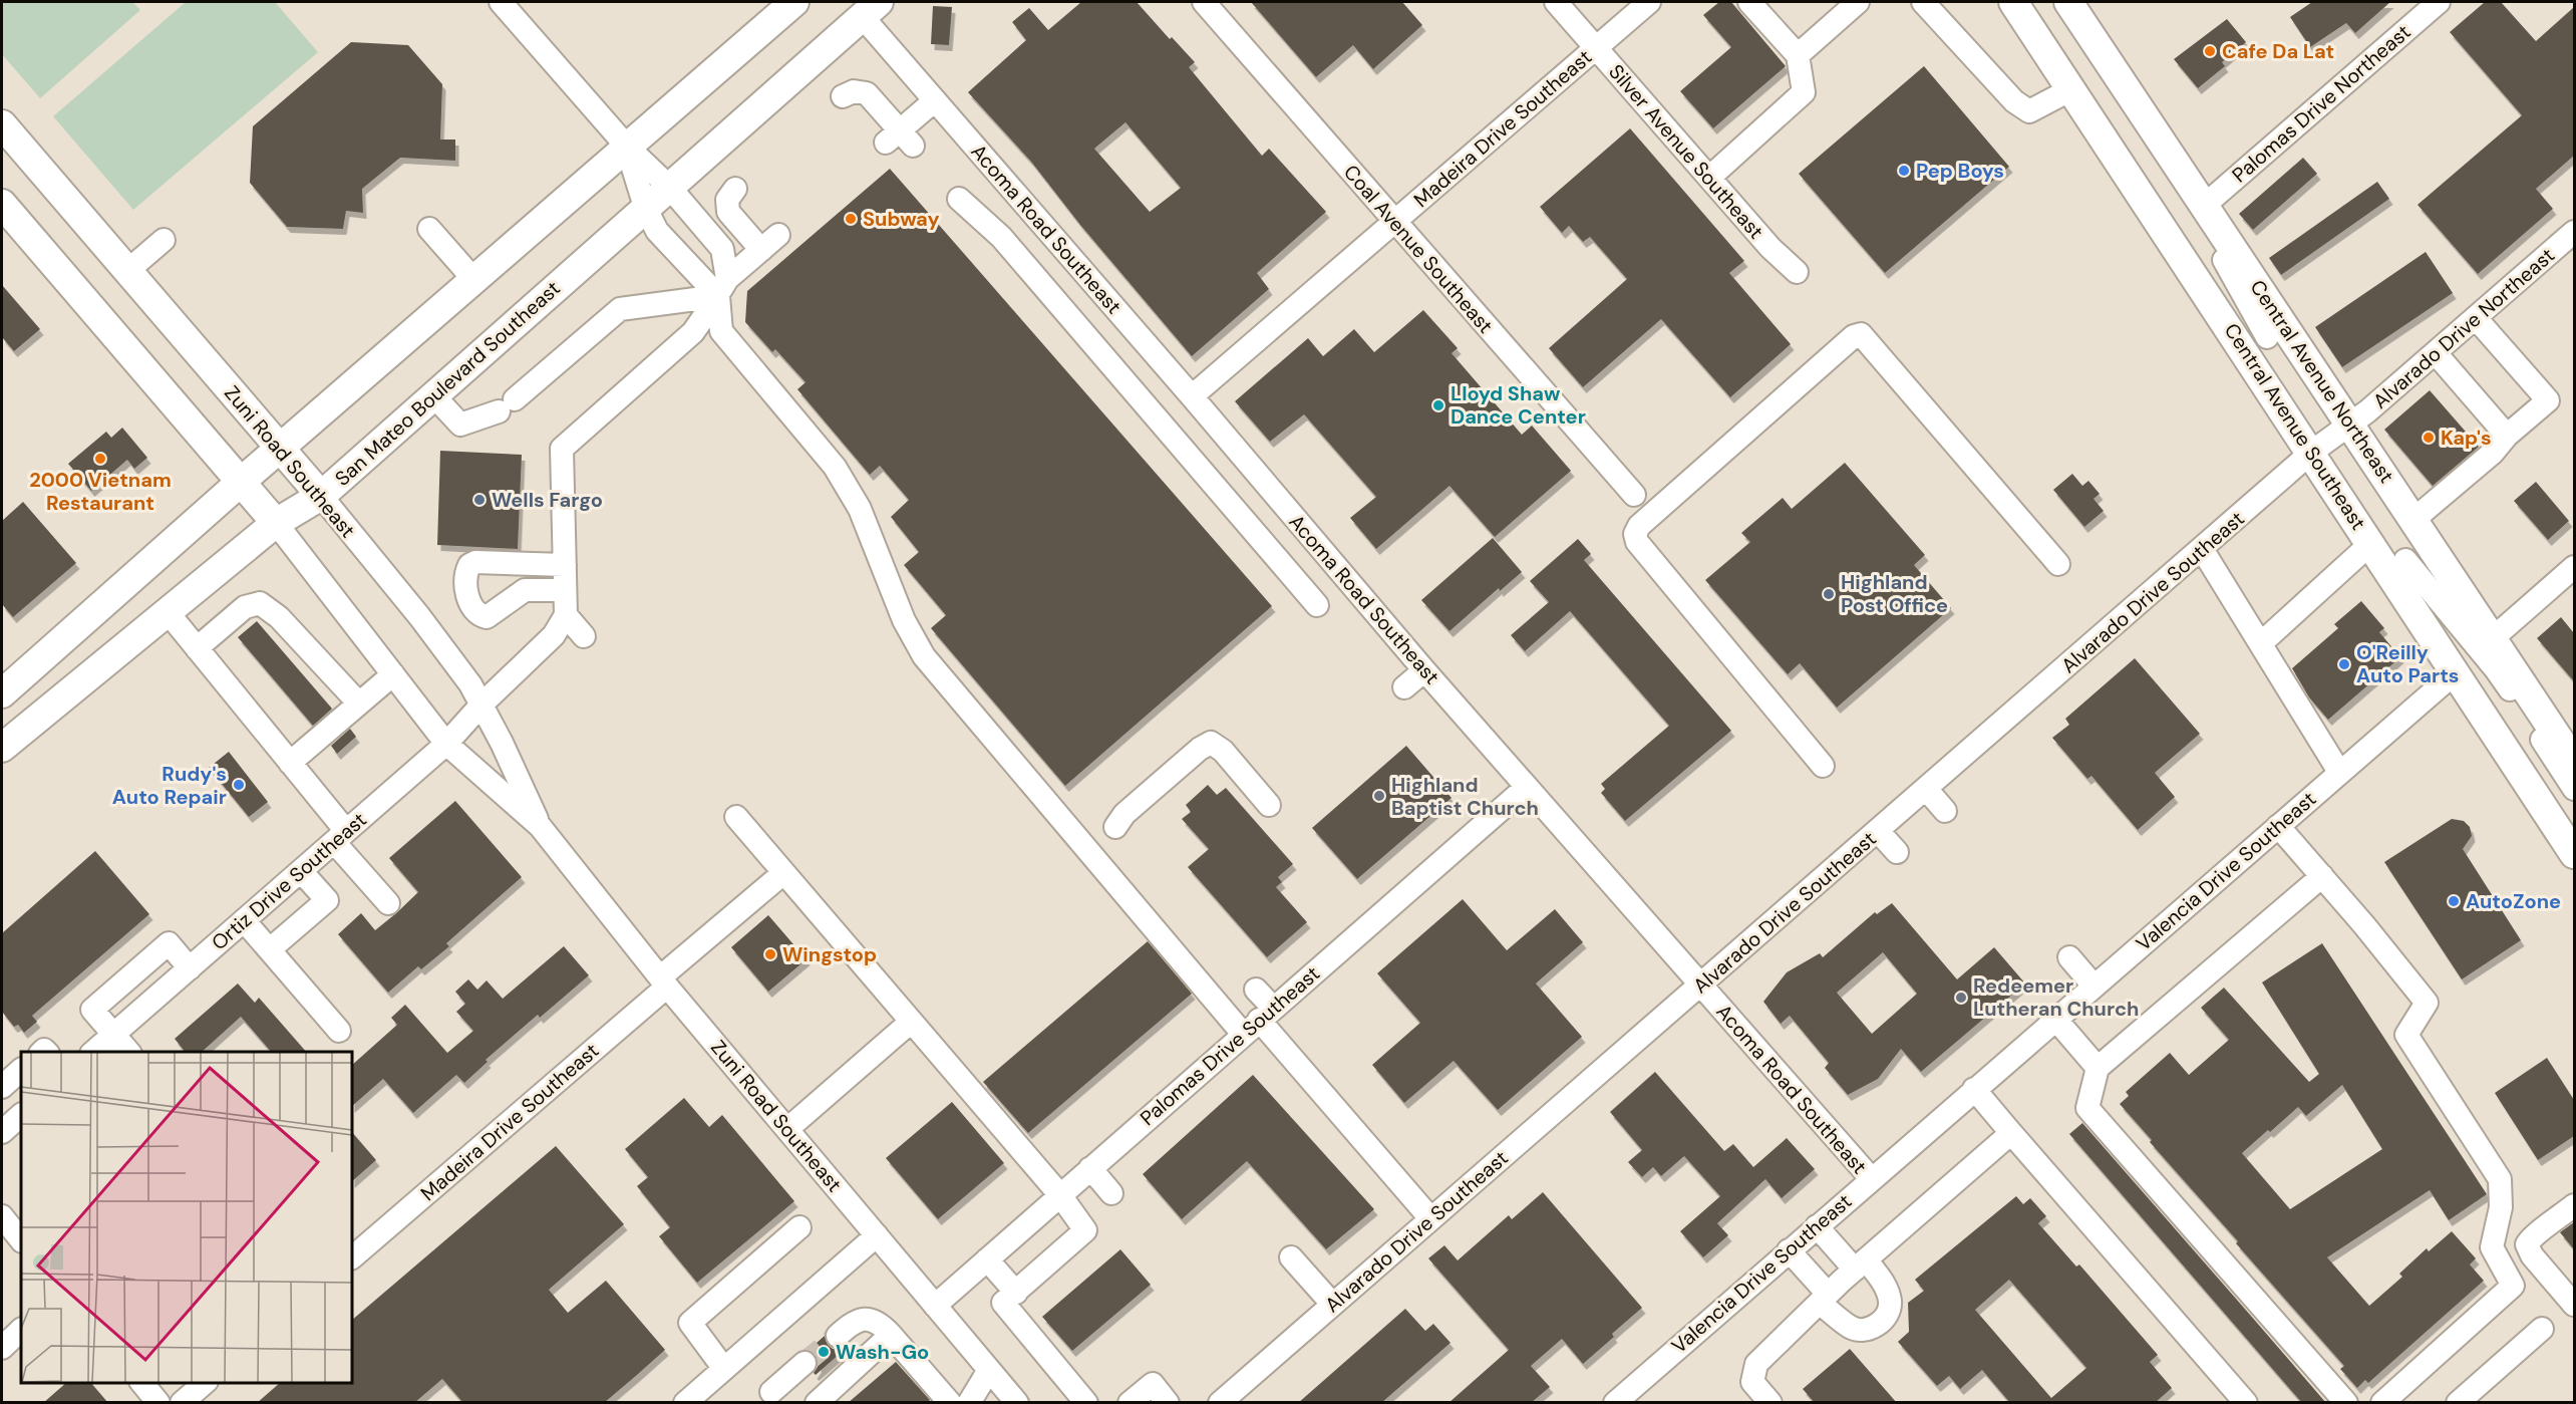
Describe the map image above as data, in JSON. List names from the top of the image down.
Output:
{
  "streets": {
    "main road": [
      "Central Avenue Northeast",
      "San Mateo Boulevard Southeast",
      "Central Avenue Southeast",
      "Zuni Road Southeast"
    ],
    "street": [
      "Palomas Drive Northeast",
      "Madeira Drive Southeast",
      "Silver Avenue Southeast",
      "Acoma Road Southeast",
      "Coal Avenue Southeast",
      "Alvarado Drive Northeast",
      "Alvarado Drive Southeast",
      "Valencia Drive Southeast",
      "Ortiz Drive Southeast",
      "Palomas Drive Southeast"
    ]
  },
  "crossings": [
    ["Palomas Drive Northeast", "Central Avenue Northeast"],
    ["Madeira Drive Southeast", "Silver Avenue Southeast"],
    ["Madeira Drive Southeast", "Acoma Road Southeast"],
    ["Madeira Drive Southeast", "Coal Avenue Southeast"],
    ["Madeira Drive Southeast", "Zuni Road Southeast"],
    ["Acoma Road Southeast", "San Mateo Boulevard Southeast"],
    ["Acoma Road Southeast", "Alvarado Drive Southeast"],
    ["Acoma Road Southeast", "Valencia Drive Southeast"],
    ["Acoma Road Southeast", "Palomas Drive Southeast"],
    ["Alvarado Drive Northeast", "Central Avenue Northeast"],
    ["Alvarado Drive Northeast", "Alvarado Drive Southeast"],
    ["Central Avenue Northeast", "Alvarado Drive Southeast"],
    ["San Mateo Boulevard Southeast", "Zuni Road Southeast"],
    ["Central Avenue Southeast", "Alvarado Drive Southeast"],
    ["Central Avenue Southeast", "Valencia Drive Southeast"],
    ["Zuni Road Southeast", "Ortiz Drive Southeast"],
    ["Zuni Road Southeast", "Palomas Drive Southeast"]
  ],
  "places": [
    "Cafe Da Lat",
    "Pep Boys",
    "Subway",
    "Lloyd Shaw Dance Center",
    "Kap's",
    "2000 Vietnam Restaurant",
    "Wells Fargo",
    "Highland Post Office",
    "O'Reilly Auto Parts",
    "Rudy's Auto Repair",
    "Highland Baptist Church",
    "AutoZone",
    "Wingstop",
    "Redeemer Lutheran Church",
    "Wash-Go"
  ]
}
